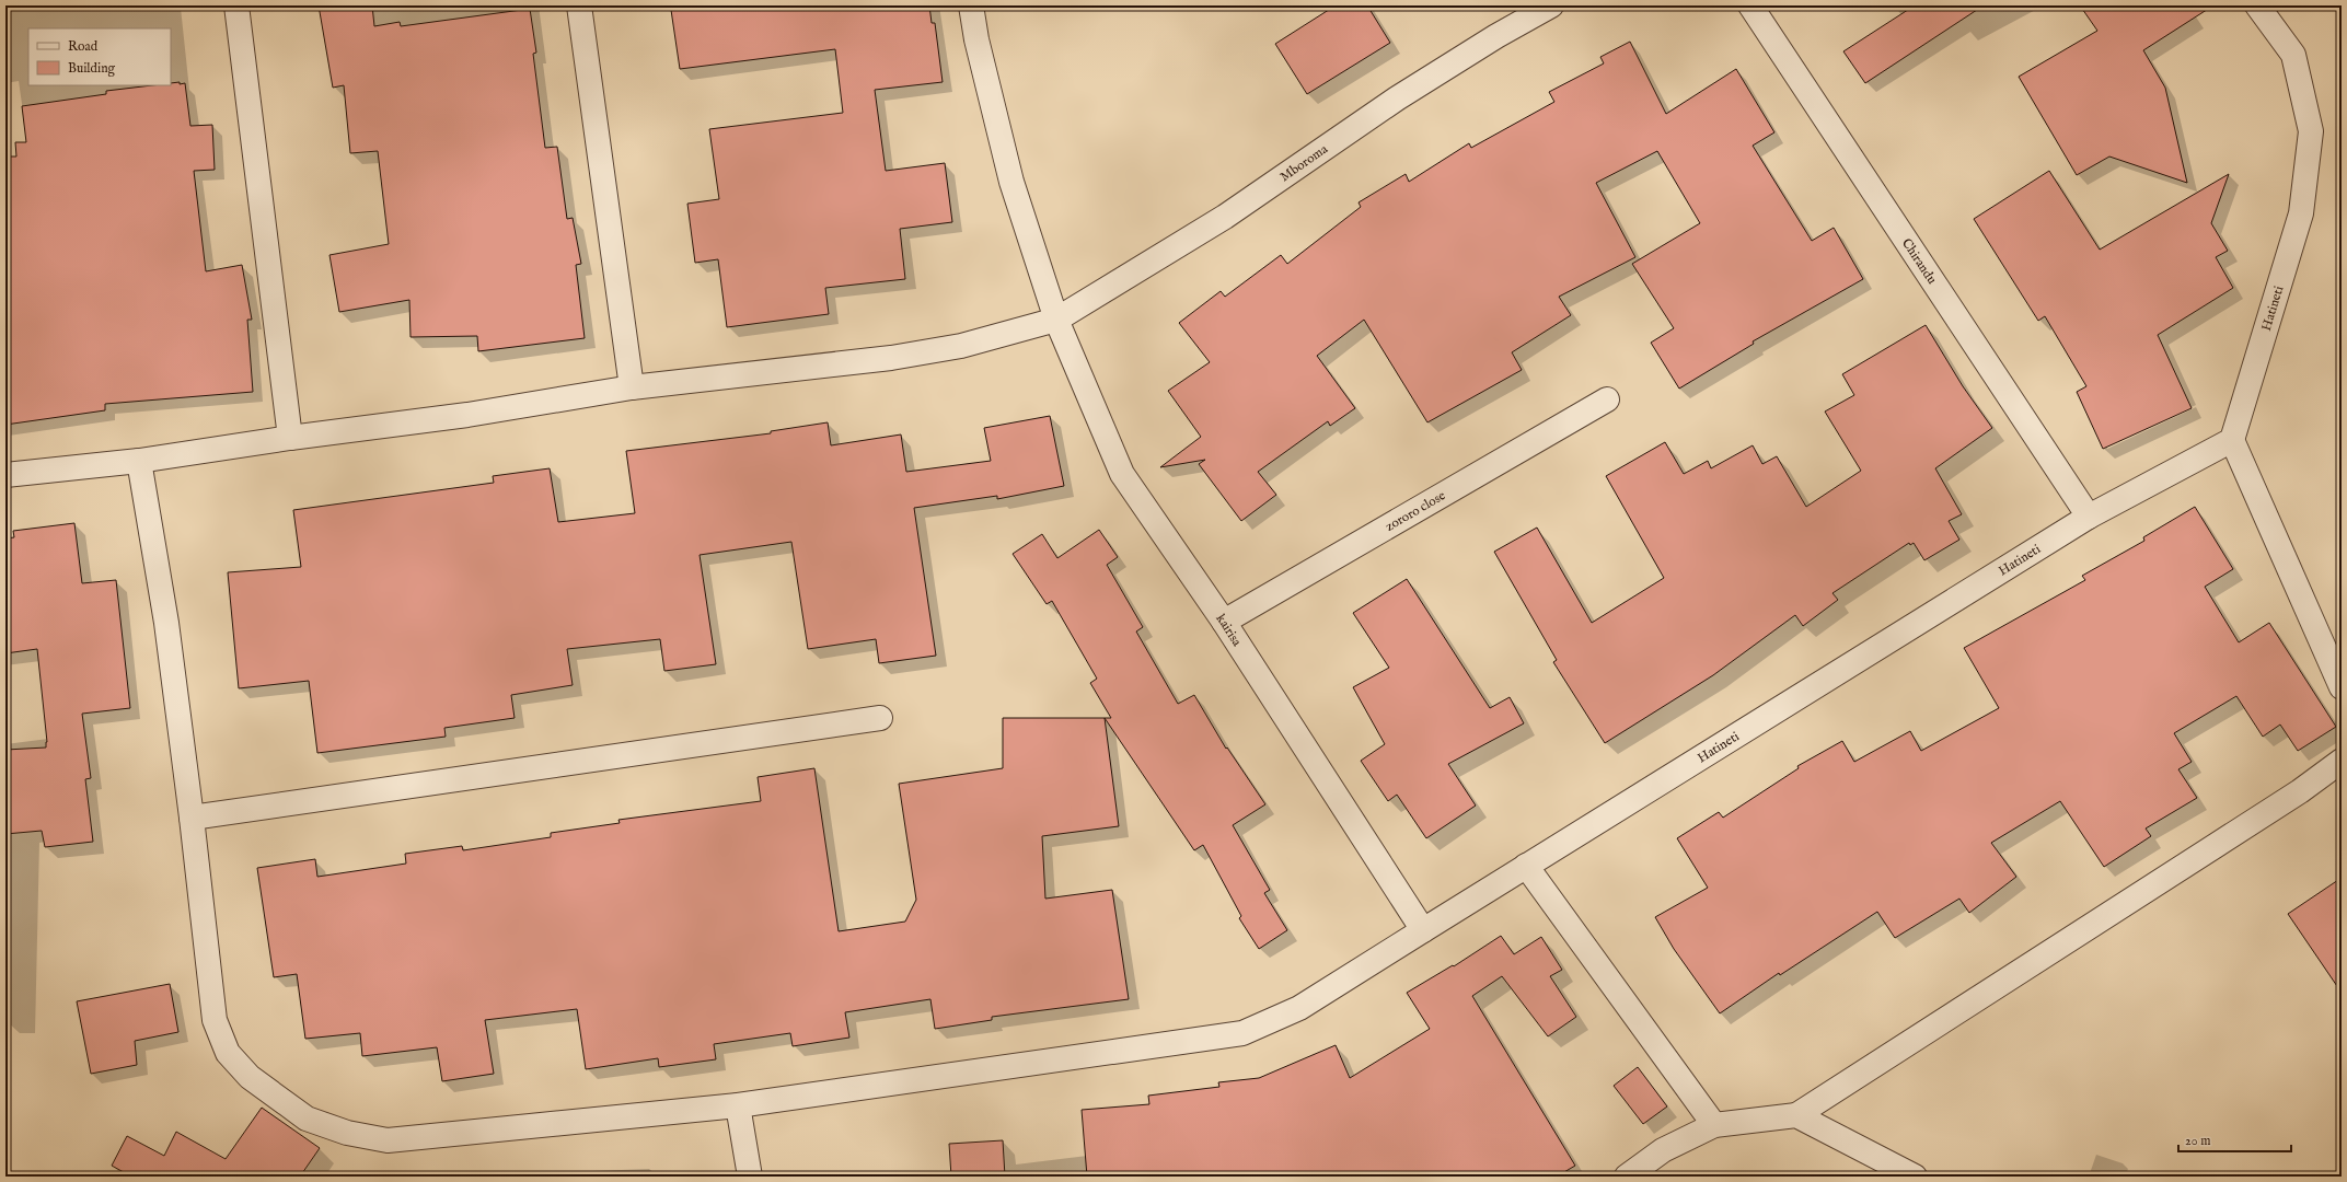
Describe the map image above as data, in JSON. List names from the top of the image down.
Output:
{
  "streets": {
    "street": [
      "Mboroma",
      "Chirandu",
      "Hatineti",
      "zororo close",
      "kairisa"
    ]
  },
  "crossings": [
    ["Mboroma", "Hatineti"],
    ["Mboroma", "kairisa"],
    ["Chirandu", "Hatineti"],
    ["Hatineti", "kairisa"],
    ["zororo close", "kairisa"]
  ],
  "legend": ["Road", "Building"],
  "scale_bar": "20 m"
}
